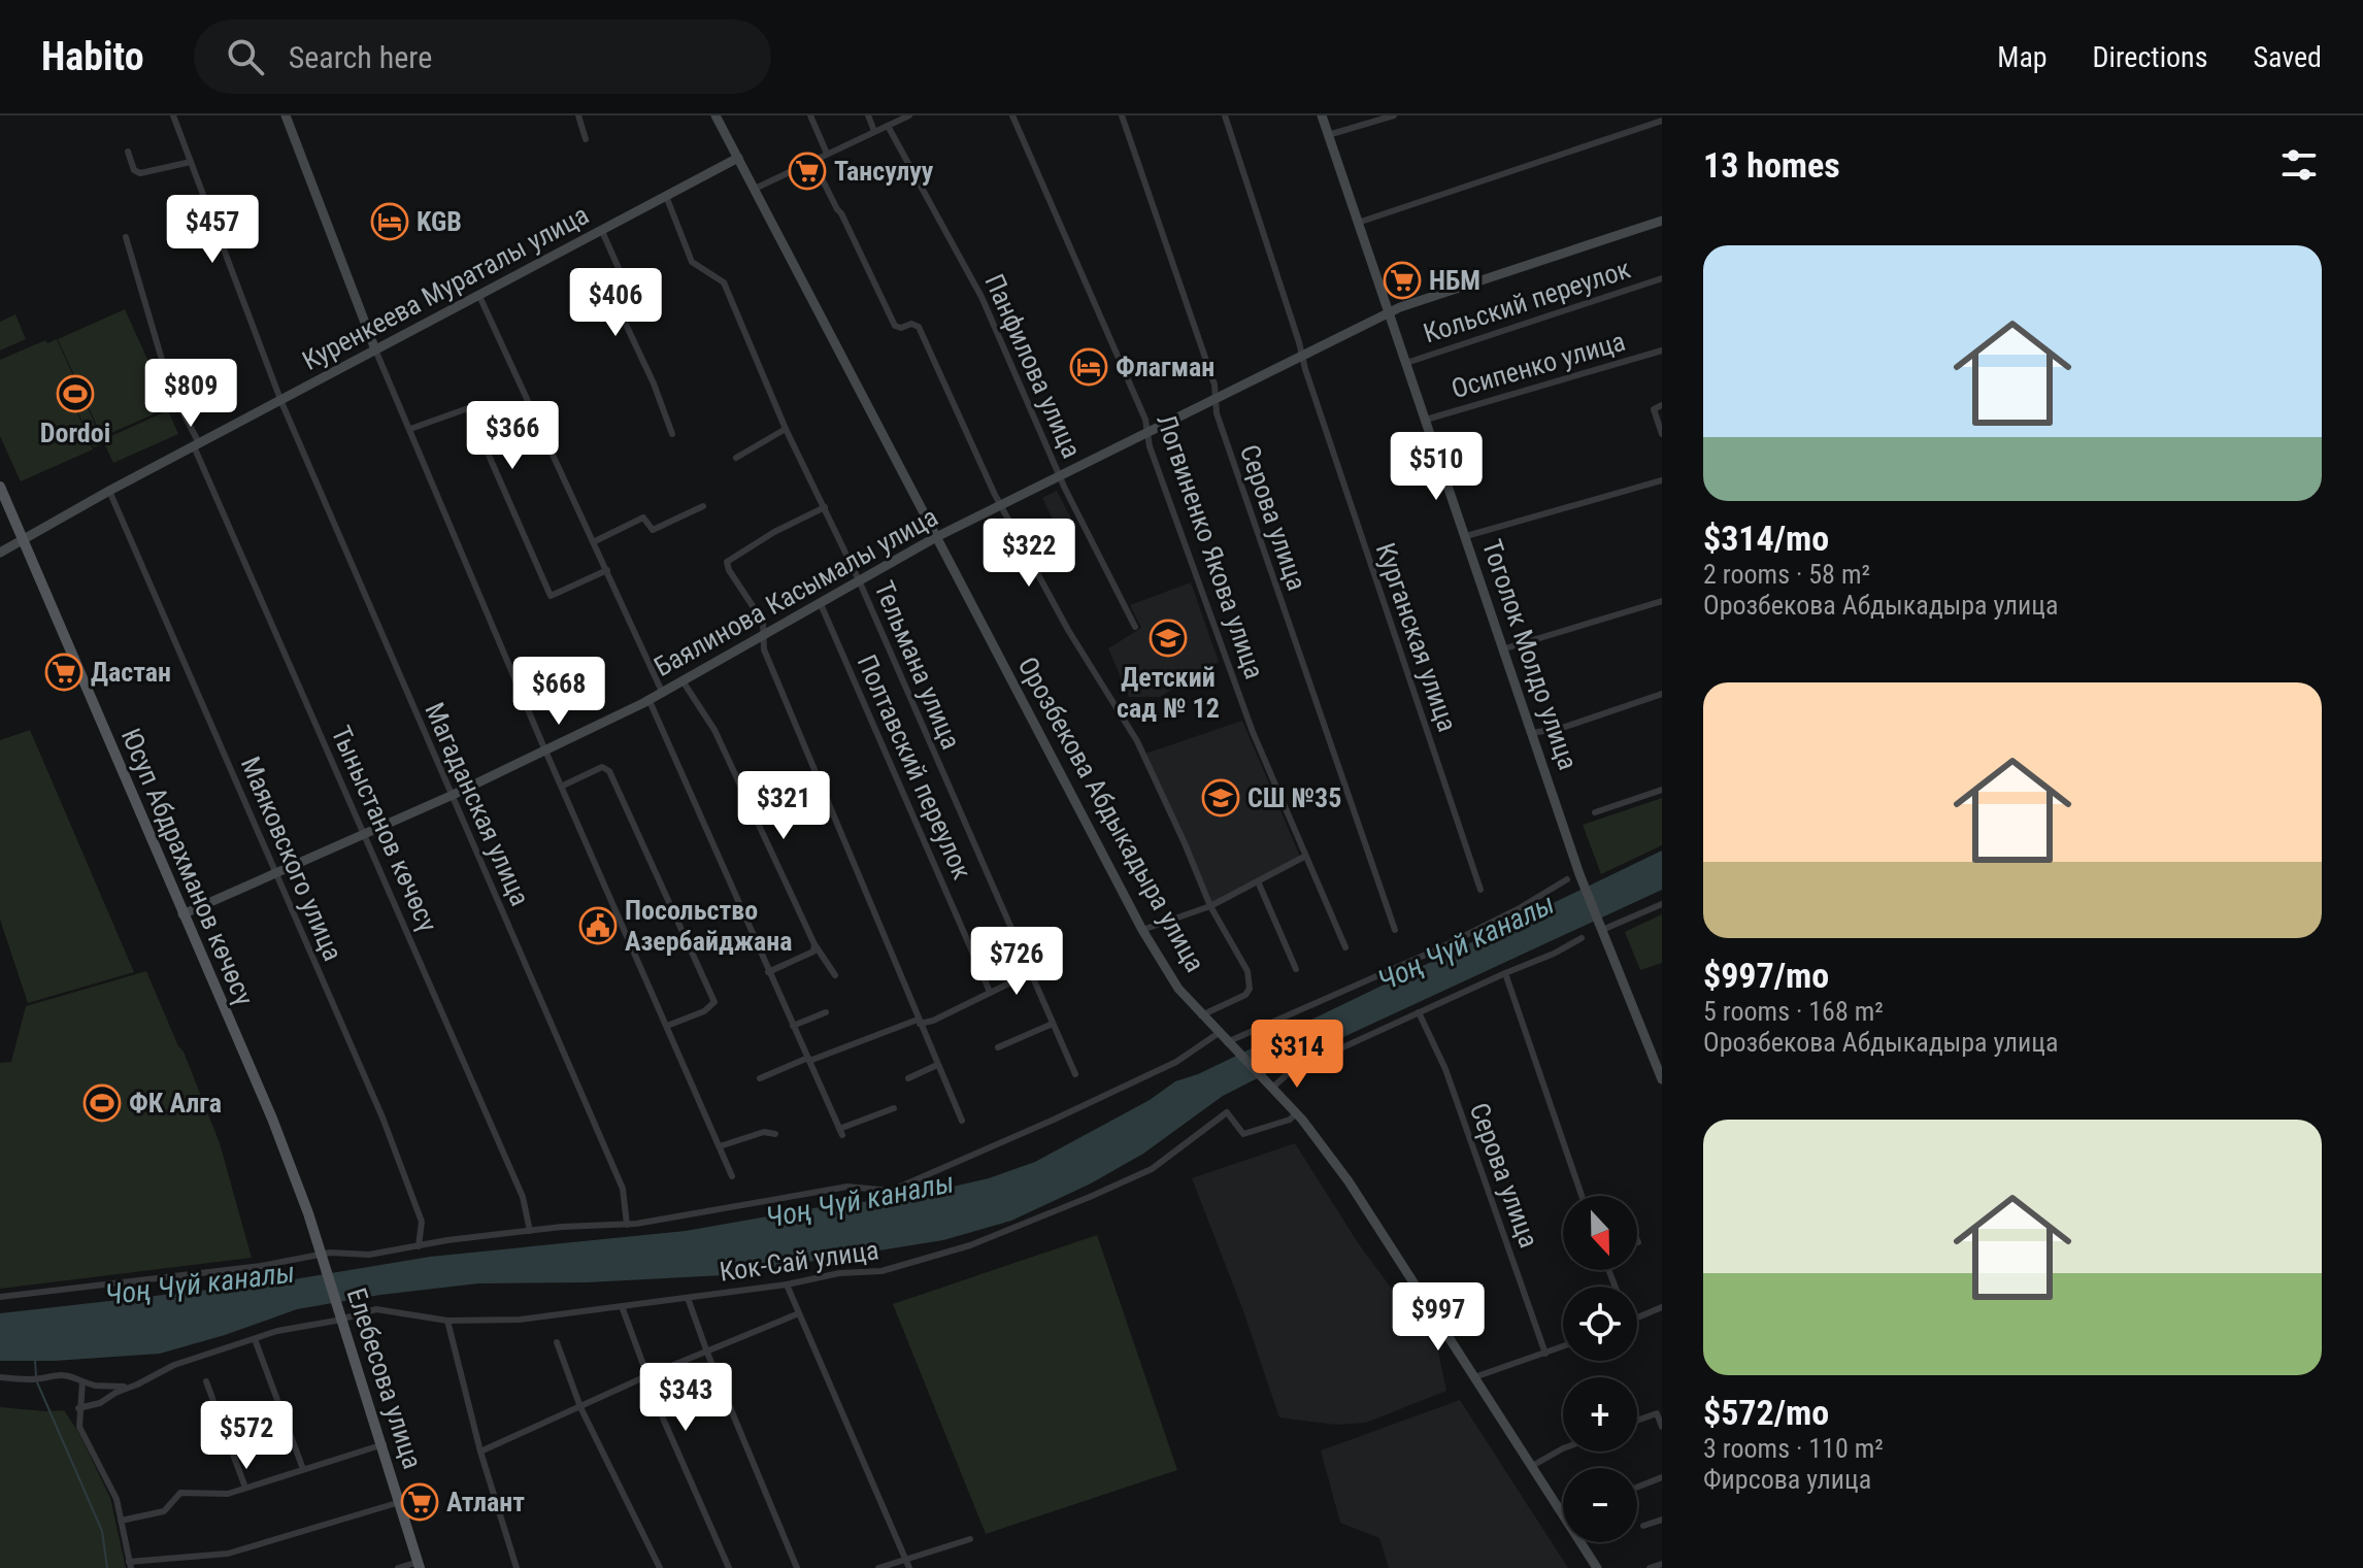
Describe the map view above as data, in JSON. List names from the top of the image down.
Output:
{
  "streets": {
    "main road": ["Юсуп Абдрахманов көчөсү", "Елебесова улица"],
    "street": [
      "Куренкеева Мураталы улица",
      "Кольский переулок",
      "Осипенко улица",
      "Панфилова улица",
      "Серова улица",
      "Логвиненко Якова улица",
      "Баялинова Касымалы улица",
      "Курганская улица",
      "Тоголок Молдо улица",
      "Тельмана улица",
      "Полтавский переулок",
      "Магаданская улица",
      "Орозбекова Абдыкадыра улица",
      "Тыныстанов көчөсү",
      "Маяковского улица",
      "Кок-Сай улица"
    ]
  },
  "crossings": [
    ["Куренкеева Мураталы улица", "Тельмана улица"],
    ["Куренкеева Мураталы улица", "Магаданская улица"],
    ["Куренкеева Мураталы улица", "Орозбекова Абдыкадыра улица"],
    ["Куренкеева Мураталы улица", "Тыныстанов көчөсү"],
    ["Куренкеева Мураталы улица", "Маяковского улица"],
    ["Куренкеева Мураталы улица", "Юсуп Абдрахманов көчөсү"],
    ["Кольский переулок", "Тоголок Молдо улица"],
    ["Осипенко улица", "Тоголок Молдо улица"],
    ["Панфилова улица", "Баялинова Касымалы улица"],
    ["Серова улица", "Баялинова Касымалы улица"],
    ["Логвиненко Якова улица", "Баялинова Касымалы улица"],
    ["Баялинова Касымалы улица", "Курганская улица"],
    ["Баялинова Касымалы улица", "Тоголок Молдо улица"],
    ["Баялинова Касымалы улица", "Тельмана улица"],
    ["Баялинова Касымалы улица", "Полтавский переулок"],
    ["Баялинова Касымалы улица", "Магаданская улица"],
    ["Баялинова Касымалы улица", "Орозбекова Абдыкадыра улица"],
    ["Баялинова Касымалы улица", "Тыныстанов көчөсү"],
    ["Баялинова Касымалы улица", "Маяковского улица"],
    ["Баялинова Касымалы улица", "Юсуп Абдрахманов көчөсү"],
    ["Орозбекова Абдыкадыра улица", "Кок-Сай улица"],
    ["Юсуп Абдрахманов көчөсү", "Елебесова улица"],
    ["Кок-Сай улица", "Елебесова улица"]
  ],
  "water": ["Чоң Чүй каналы"],
  "places": {
    "supermarket": [
      "Тансулуу",
      "НБМ",
      "Дастан",
      "Атлант"
    ],
    "hotel": ["KGB", "Флагман"],
    "sports": ["Dordoi", "ФК Алга"],
    "school or university": ["Детский сад № 12", "СШ №35"],
    "public building": ["Посольство Азербайджана"]
  },
  "north": "bottom",
  "page": {
    "header": "Habito",
    "search": "Search here",
    "nav": ["Map", "Directions", "Saved"],
    "heading": "13 homes",
    "price": [
      "$457",
      "$406",
      "$809",
      "$366",
      "$510",
      "$322",
      "$668",
      "$321",
      "$726",
      "$314",
      "$997",
      "$343",
      "$572"
    ],
    "list": [
      {
        "name": "$314/mo",
        "note": "2 rooms · 58 m² · Орозбекова Абдыкадыра улица"
      },
      {
        "name": "$997/mo",
        "note": "5 rooms · 168 m² · Орозбекова Абдыкадыра улица"
      },
      {
        "name": "$572/mo",
        "note": "3 rooms · 110 m² · Фирсова улица"
      }
    ],
    "map_buttons": ["+", "−"]
  }
}
